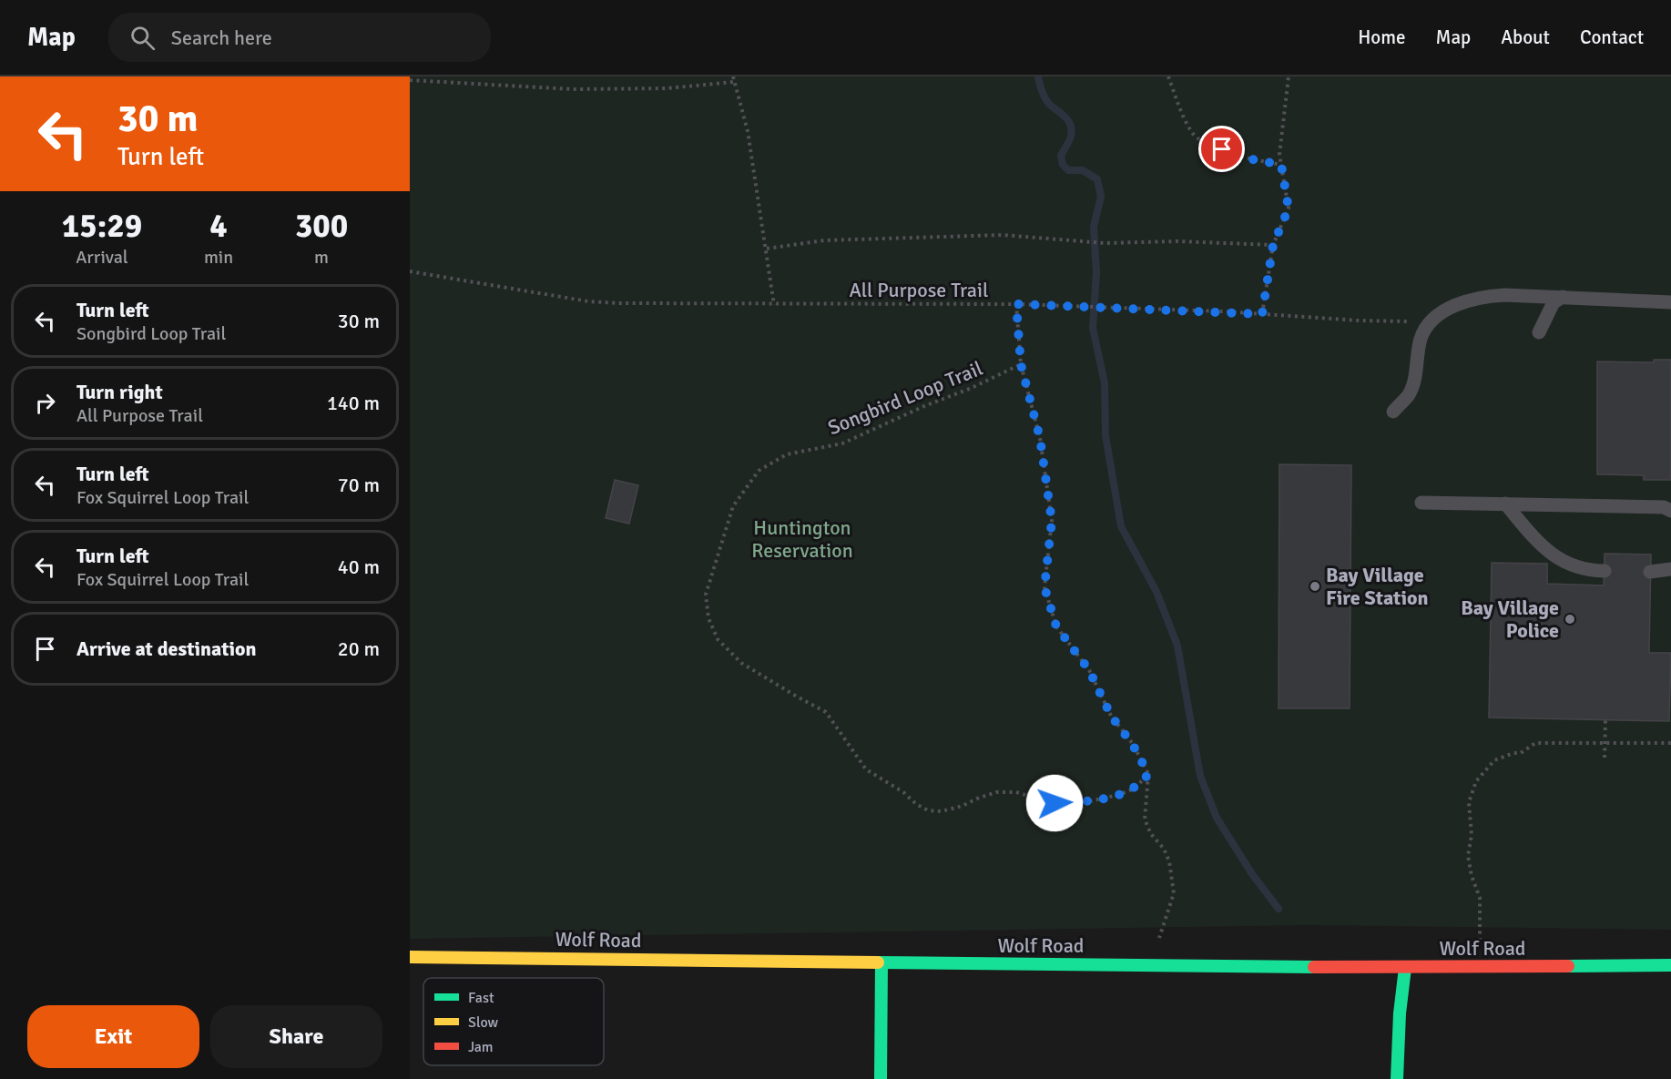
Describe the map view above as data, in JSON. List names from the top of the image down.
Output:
{
  "streets": {
    "street": ["Wolf Road"],
    "path": ["All Purpose Trail", "Songbird Loop Trail"]
  },
  "parks": ["Huntington Reservation"],
  "places": ["Bay Village Fire Station", "Bay Village Police"],
  "legend": ["Fast", "Slow", "Jam"],
  "page": {
    "header": "Map",
    "search": "Search here",
    "nav": [
      "Home",
      "Map",
      "About",
      "Contact"
    ],
    "turn": ["30 m", "Turn left"],
    "eta": [
      "15:29",
      "Arrival",
      "4",
      "min",
      "300",
      "m"
    ],
    "list": [
      {
        "name": "Turn left",
        "note": "Songbird Loop Trail",
        "value": "30 m"
      },
      {
        "name": "Turn right",
        "note": "All Purpose Trail",
        "value": "140 m"
      },
      {
        "name": "Turn left",
        "note": "Fox Squirrel Loop Trail",
        "value": "70 m"
      },
      {
        "name": "Turn left",
        "note": "Fox Squirrel Loop Trail",
        "value": "40 m"
      },
      {
        "name": "Arrive at destination",
        "value": "20 m"
      }
    ],
    "buttons": ["Exit", "Share"]
  }
}
